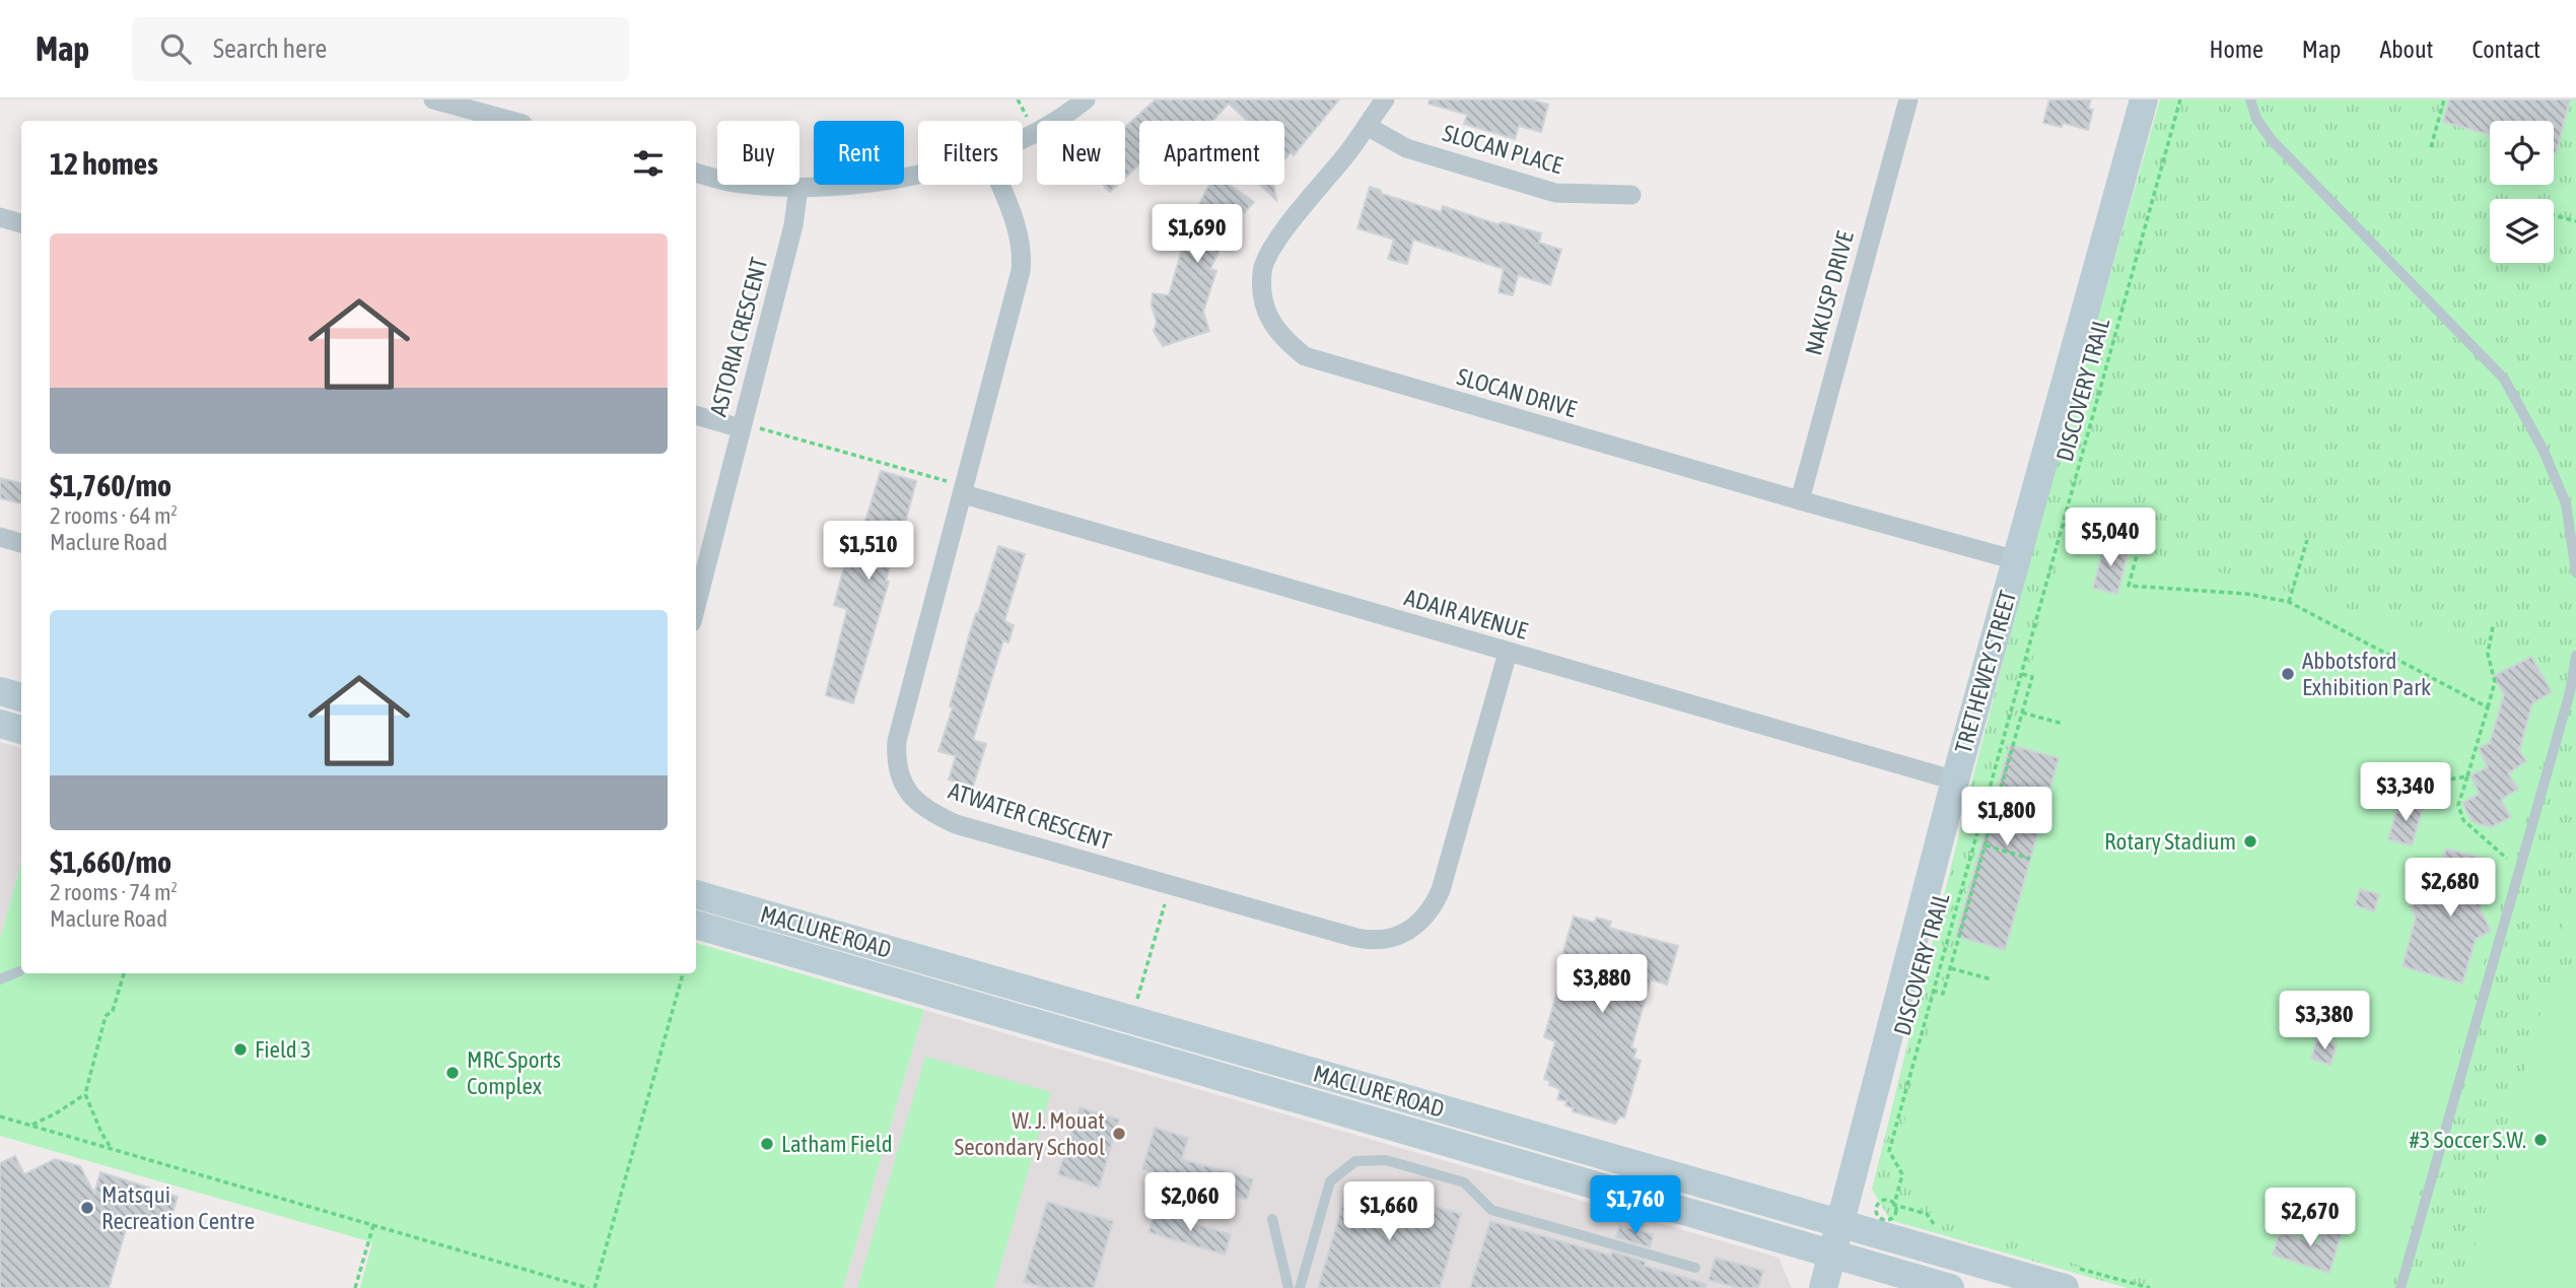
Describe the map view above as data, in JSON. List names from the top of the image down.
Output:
{
  "streets": {
    "main road": ["TRETHEWEY STREET", "MACLURE ROAD"],
    "street": [
      "SLOCAN PLACE",
      "NAKUSP DRIVE",
      "ASTORIA CRESCENT",
      "SLOCAN DRIVE",
      "ADAIR AVENUE",
      "ATWATER CRESCENT"
    ],
    "path": ["DISCOVERY TRAIL"]
  },
  "crossings": [
    ["SLOCAN PLACE", "SLOCAN DRIVE"],
    ["NAKUSP DRIVE", "SLOCAN DRIVE"],
    ["SLOCAN DRIVE", "TRETHEWEY STREET"],
    ["ADAIR AVENUE", "TRETHEWEY STREET"],
    ["ADAIR AVENUE", "ATWATER CRESCENT"],
    ["TRETHEWEY STREET", "MACLURE ROAD"]
  ],
  "places": [
    "Abbotsford Exhibition Park",
    "Rotary Stadium",
    "Field 3",
    "MRC Sports Complex",
    "W. J. Mouat Secondary School",
    "#3 Soccer S.W.",
    "Latham Field",
    "Matsqui Recreation Centre"
  ],
  "page": {
    "header": "Map",
    "search": "Search here",
    "nav": [
      "Home",
      "Map",
      "About",
      "Contact"
    ],
    "chip": [
      "Buy",
      "Rent",
      "Filters",
      "New",
      "Apartment"
    ],
    "heading": "12 homes",
    "price": [
      "$1,690",
      "$5,040",
      "$1,510",
      "$3,340",
      "$1,800",
      "$2,680",
      "$3,880",
      "$3,380",
      "$2,060",
      "$1,760",
      "$1,660",
      "$2,670"
    ],
    "list": [
      {
        "name": "$1,760/mo",
        "note": "2 rooms · 64 m² · Maclure Road"
      },
      {
        "name": "$1,660/mo",
        "note": "2 rooms · 74 m² · Maclure Road"
      }
    ]
  }
}
